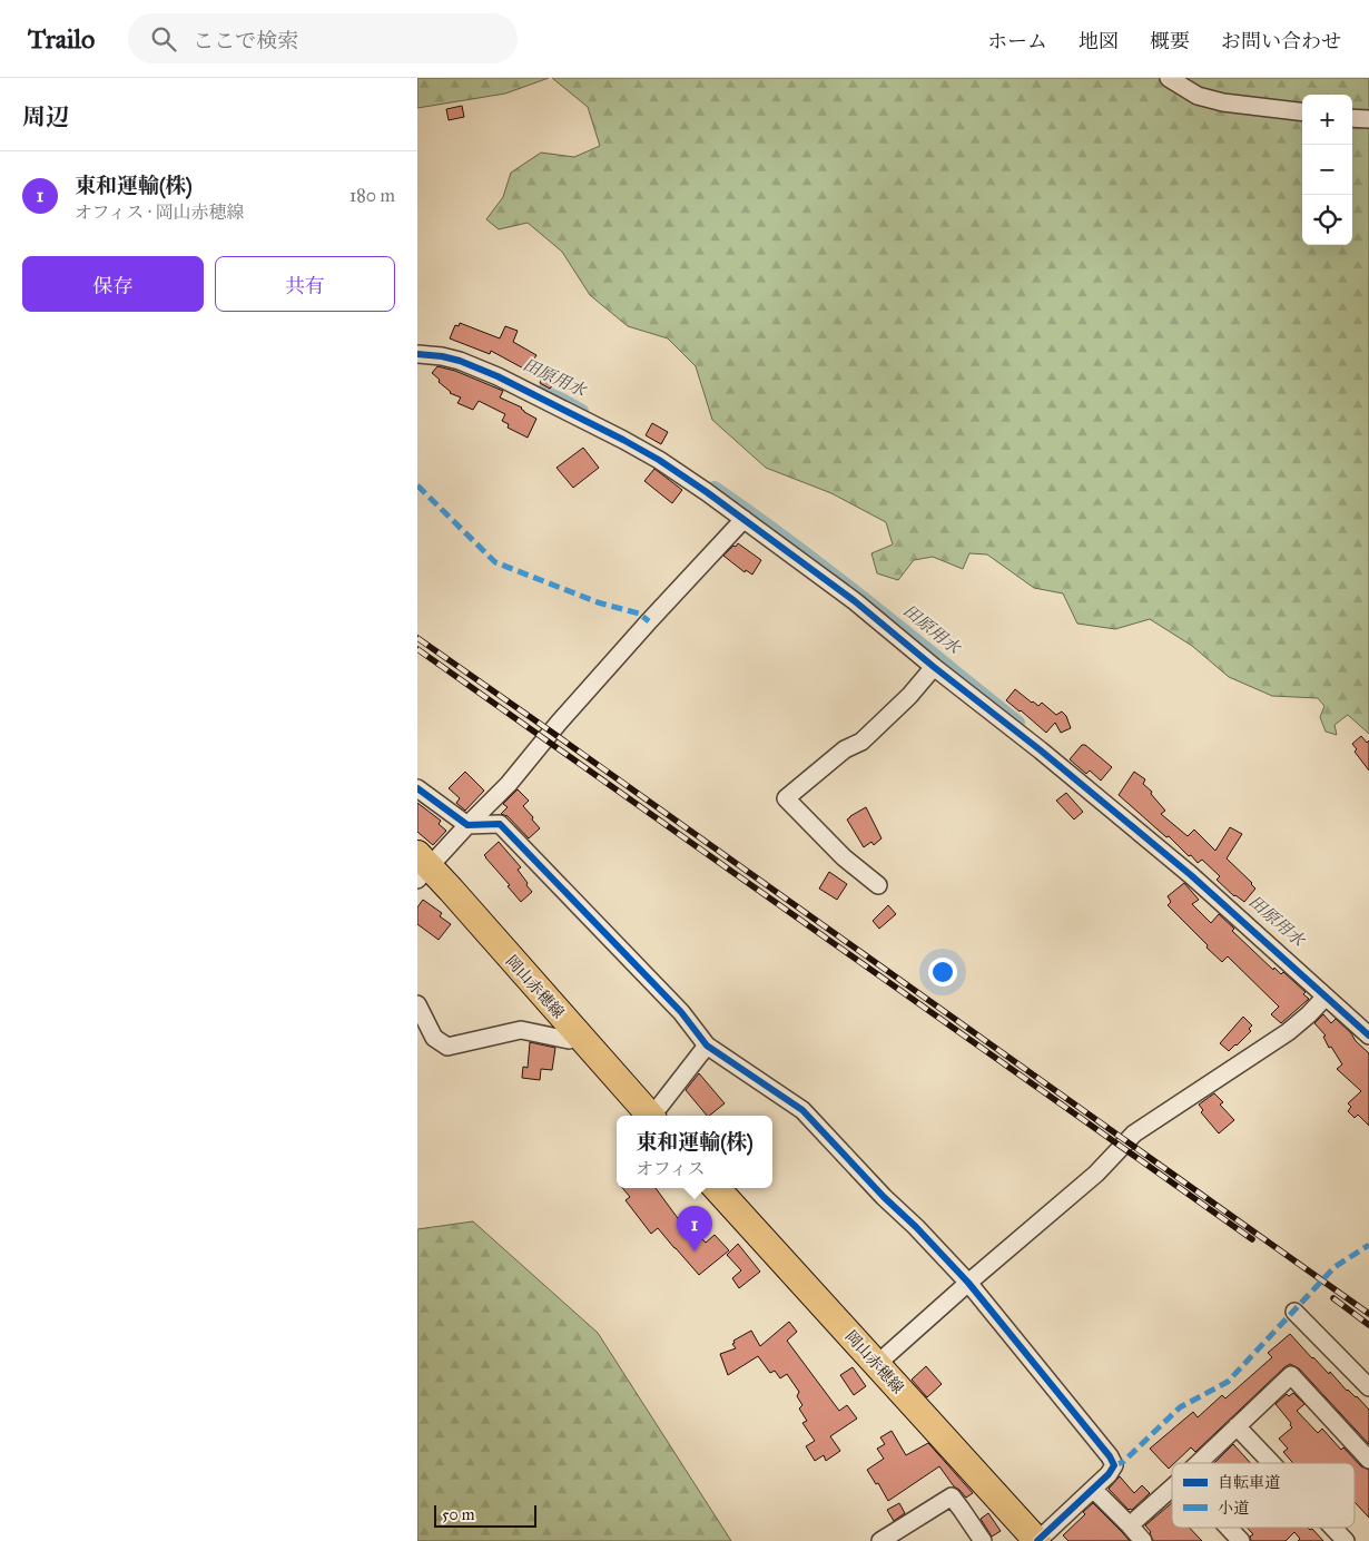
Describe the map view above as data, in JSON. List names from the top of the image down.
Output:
{
  "streets": {
    "main road": ["岡山赤穂線"]
  },
  "water": ["田原用水"],
  "legend": ["自転車道", "小道"],
  "scale_bar": "50 m",
  "page": {
    "header": "Trailo",
    "search": "ここで検索",
    "nav": [
      "ホーム",
      "地図",
      "概要",
      "お問い合わせ"
    ],
    "heading": "周辺",
    "map_buttons": ["+", "−"],
    "list": [
      {
        "mark": "1",
        "name": "東和運輸(株)",
        "note": "オフィス · 岡山赤穂線",
        "value": "180 m"
      }
    ],
    "buttons": ["保存", "共有"],
    "popup": ["東和運輸(株)", "オフィス"],
    "pins": "1",
    "scale": "50 m"
  }
}
